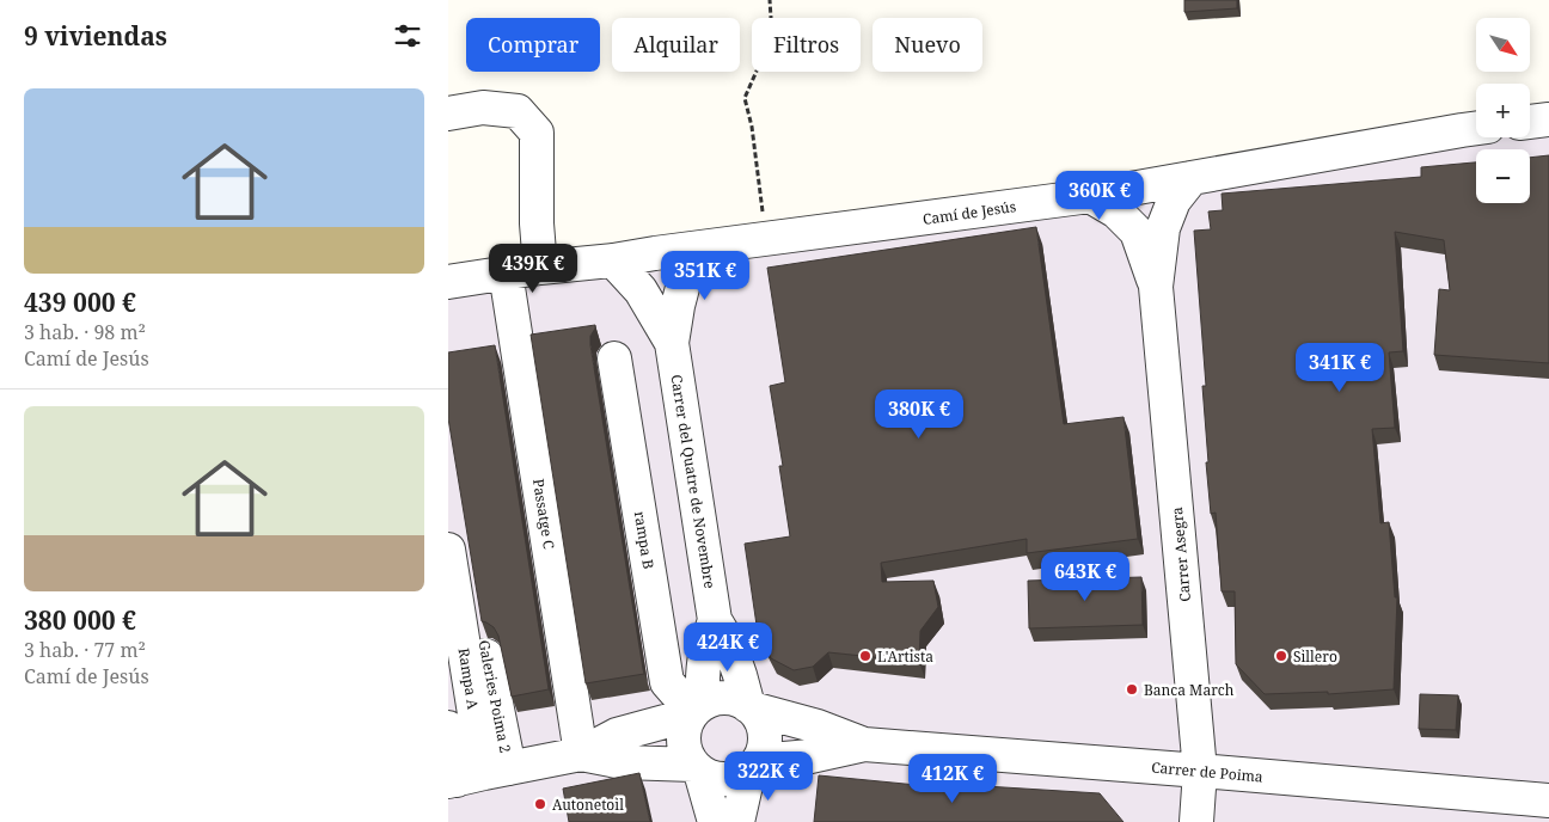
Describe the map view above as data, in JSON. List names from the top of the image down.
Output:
{
  "streets": {
    "street": [
      "Camí de Jesús",
      "Carrer del Quatre de Novembre",
      "Passatge C",
      "rampa B",
      "Carrer Asegra",
      "Rampa A",
      "Galeries Poima 2",
      "Carrer de Poima"
    ]
  },
  "crossings": [
    ["Camí de Jesús", "Carrer del Quatre de Novembre"],
    ["Camí de Jesús", "Passatge C"],
    ["Carrer del Quatre de Novembre", "rampa B"],
    ["Carrer del Quatre de Novembre", "Carrer de Poima"],
    ["rampa B", "Carrer de Poima"],
    ["Carrer Asegra", "Carrer de Poima"],
    ["Rampa A", "Galeries Poima 2"]
  ],
  "places": [
    "L'Artista",
    "Sillero",
    "Banca March",
    "Autonetoil"
  ],
  "north": "bottom right",
  "page": {
    "heading": "9 viviendas",
    "map_buttons": ["+", "−"],
    "chip": [
      "Comprar",
      "Alquilar",
      "Filtros",
      "Nuevo"
    ],
    "list": [
      {
        "name": "439 000 €",
        "note": "3 hab. · 98 m² · Camí de Jesús"
      },
      {
        "name": "380 000 €",
        "note": "3 hab. · 77 m² · Camí de Jesús"
      }
    ],
    "price": [
      "360K €",
      "439K €",
      "351K €",
      "341K €",
      "380K €",
      "643K €",
      "424K €",
      "322K €",
      "412K €"
    ]
  }
}
